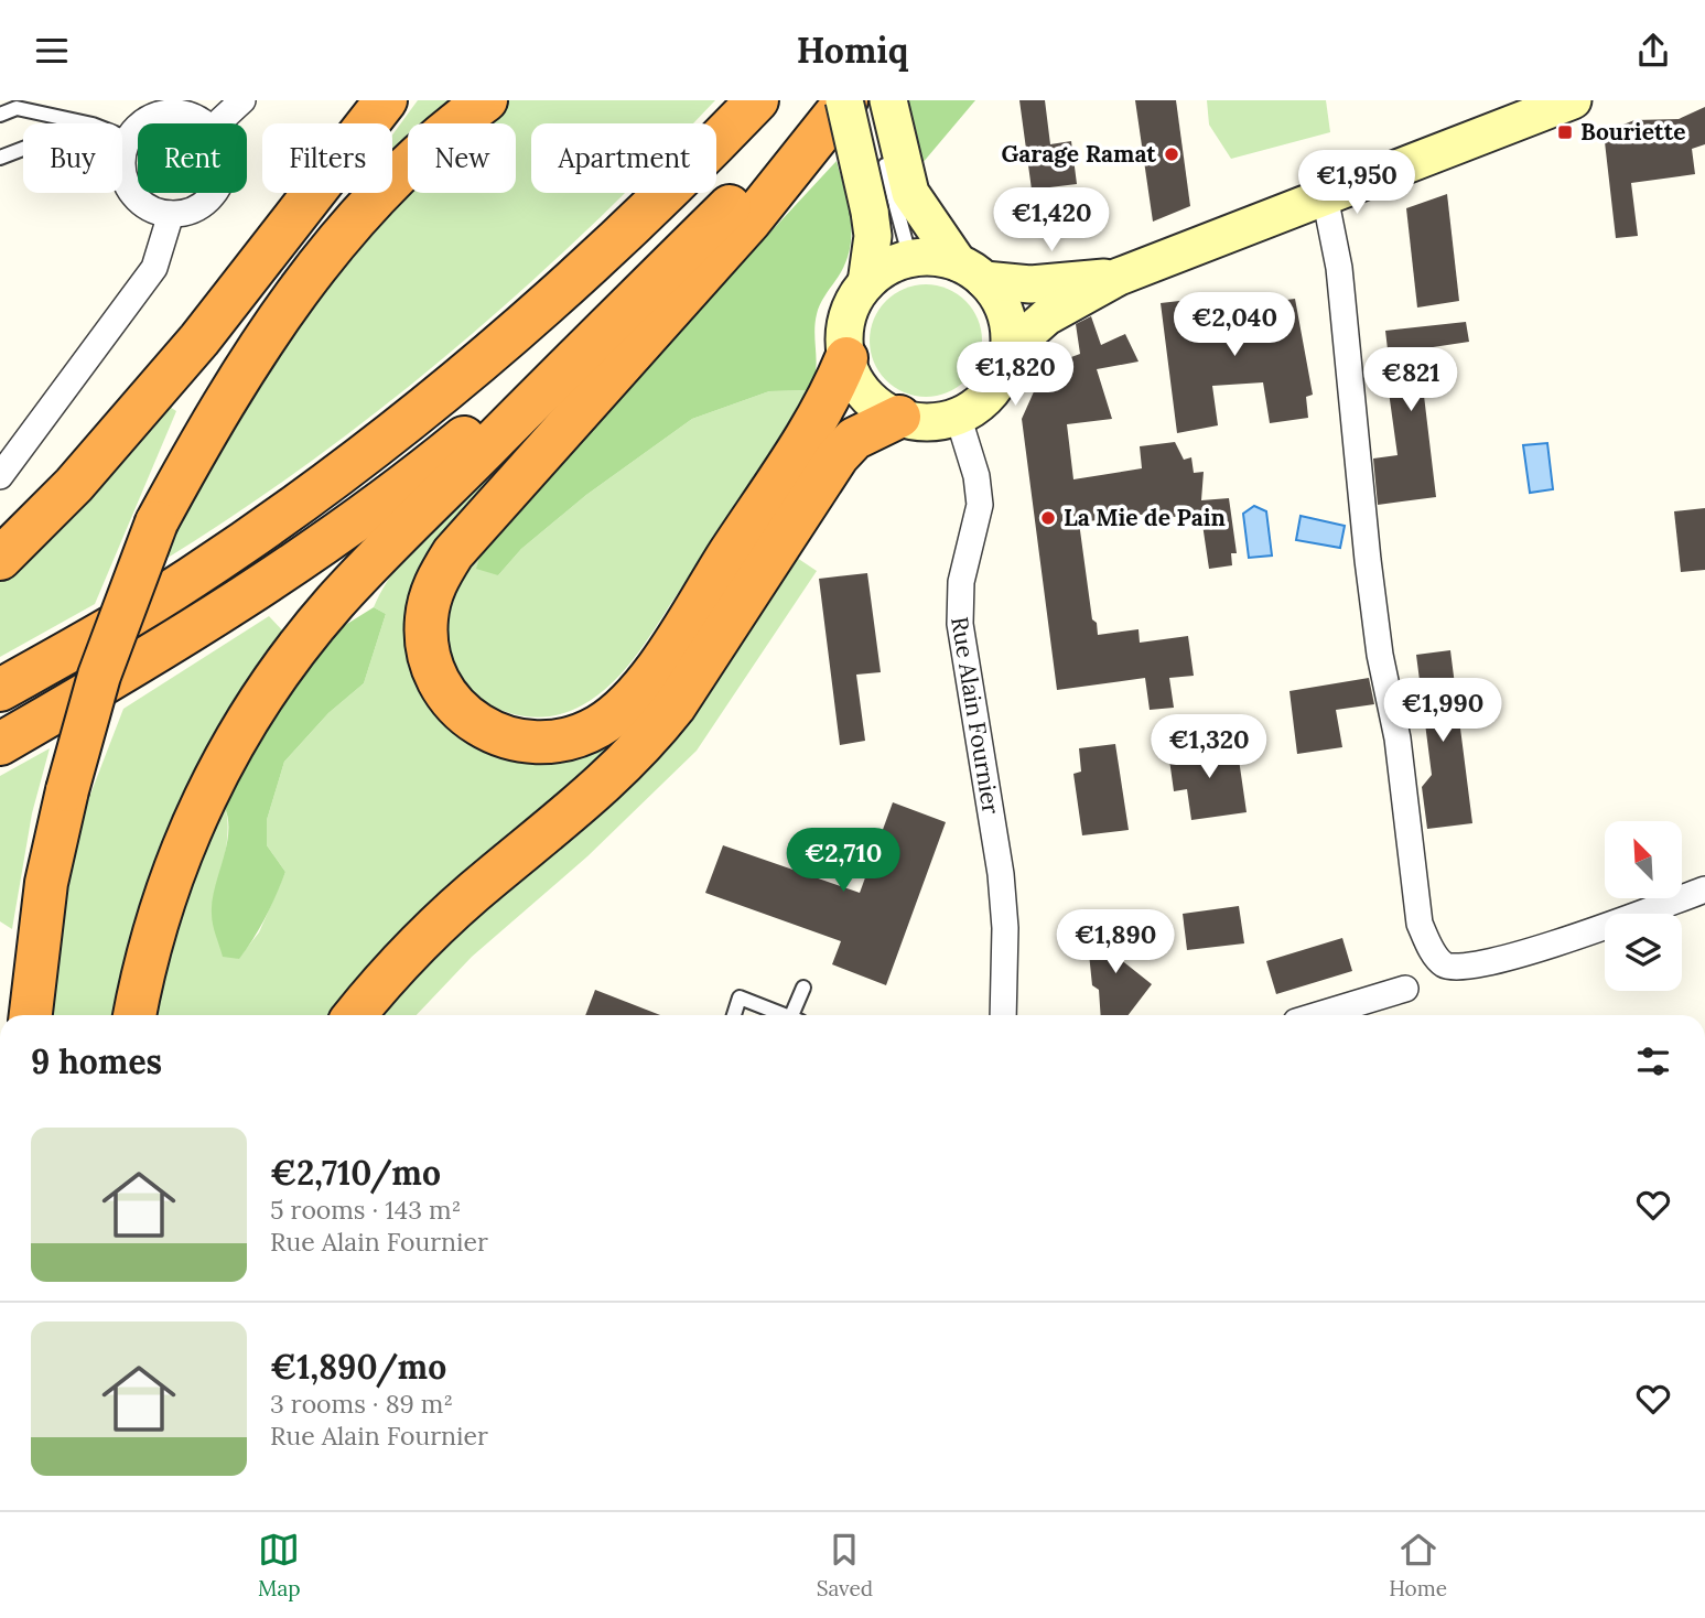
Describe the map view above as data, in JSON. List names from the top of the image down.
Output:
{
  "streets": {
    "street": ["Rue Alain Fournier"]
  },
  "places": {
    "transit": ["Bouriette"],
    "other": ["Garage Ramat", "La Mie de Pain"]
  },
  "north": "top left",
  "page": {
    "header": "Homiq",
    "chip": [
      "Buy",
      "Rent",
      "Filters",
      "New",
      "Apartment"
    ],
    "price": [
      "€1,950",
      "€1,420",
      "€2,040",
      "€1,820",
      "€821",
      "€1,990",
      "€1,320",
      "€2,710",
      "€1,890"
    ],
    "heading": "9 homes",
    "list": [
      {
        "name": "€2,710/mo",
        "note": "5 rooms · 143 m² · Rue Alain Fournier"
      },
      {
        "name": "€1,890/mo",
        "note": "3 rooms · 89 m² · Rue Alain Fournier"
      }
    ],
    "tabs": ["Map", "Saved", "Home"]
  }
}
